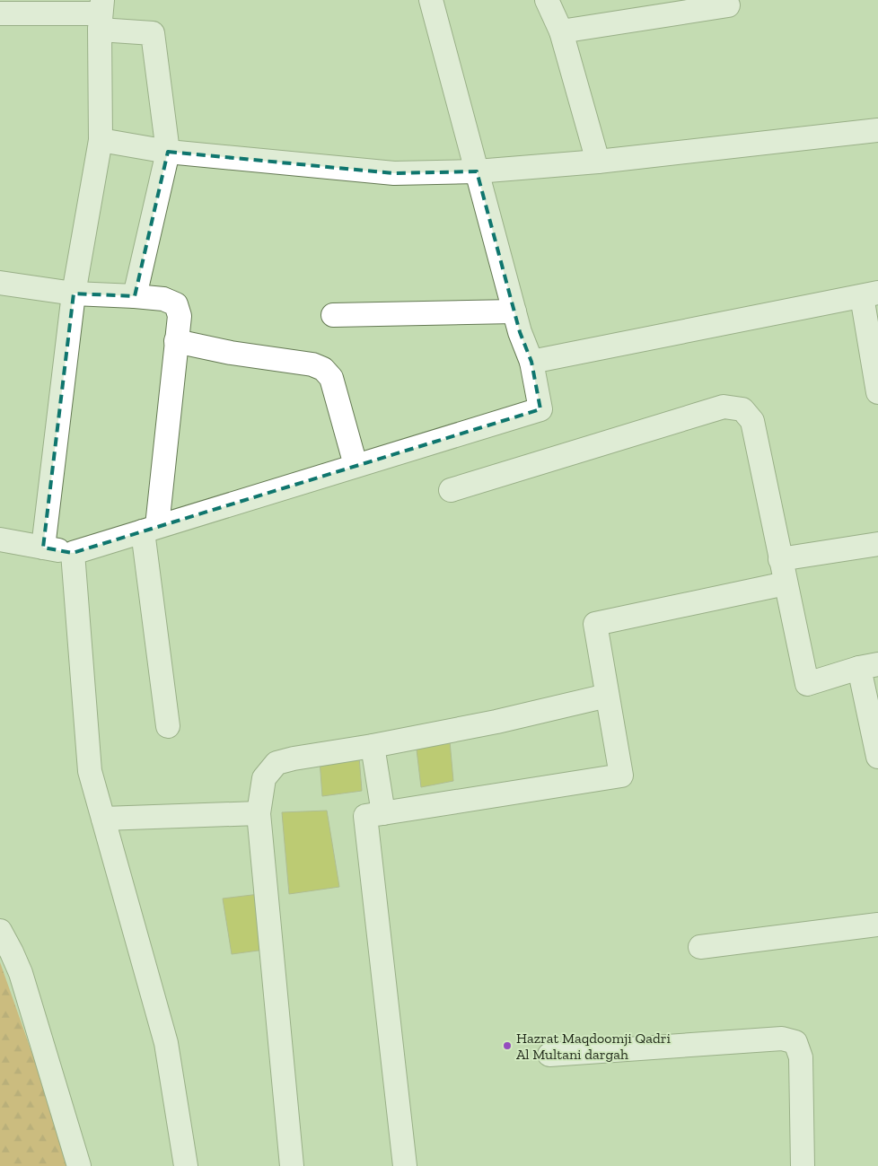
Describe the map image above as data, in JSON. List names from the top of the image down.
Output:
{
  "places": ["Hazrat Maqdoomji Qadri Al Multani dargah"]
}
